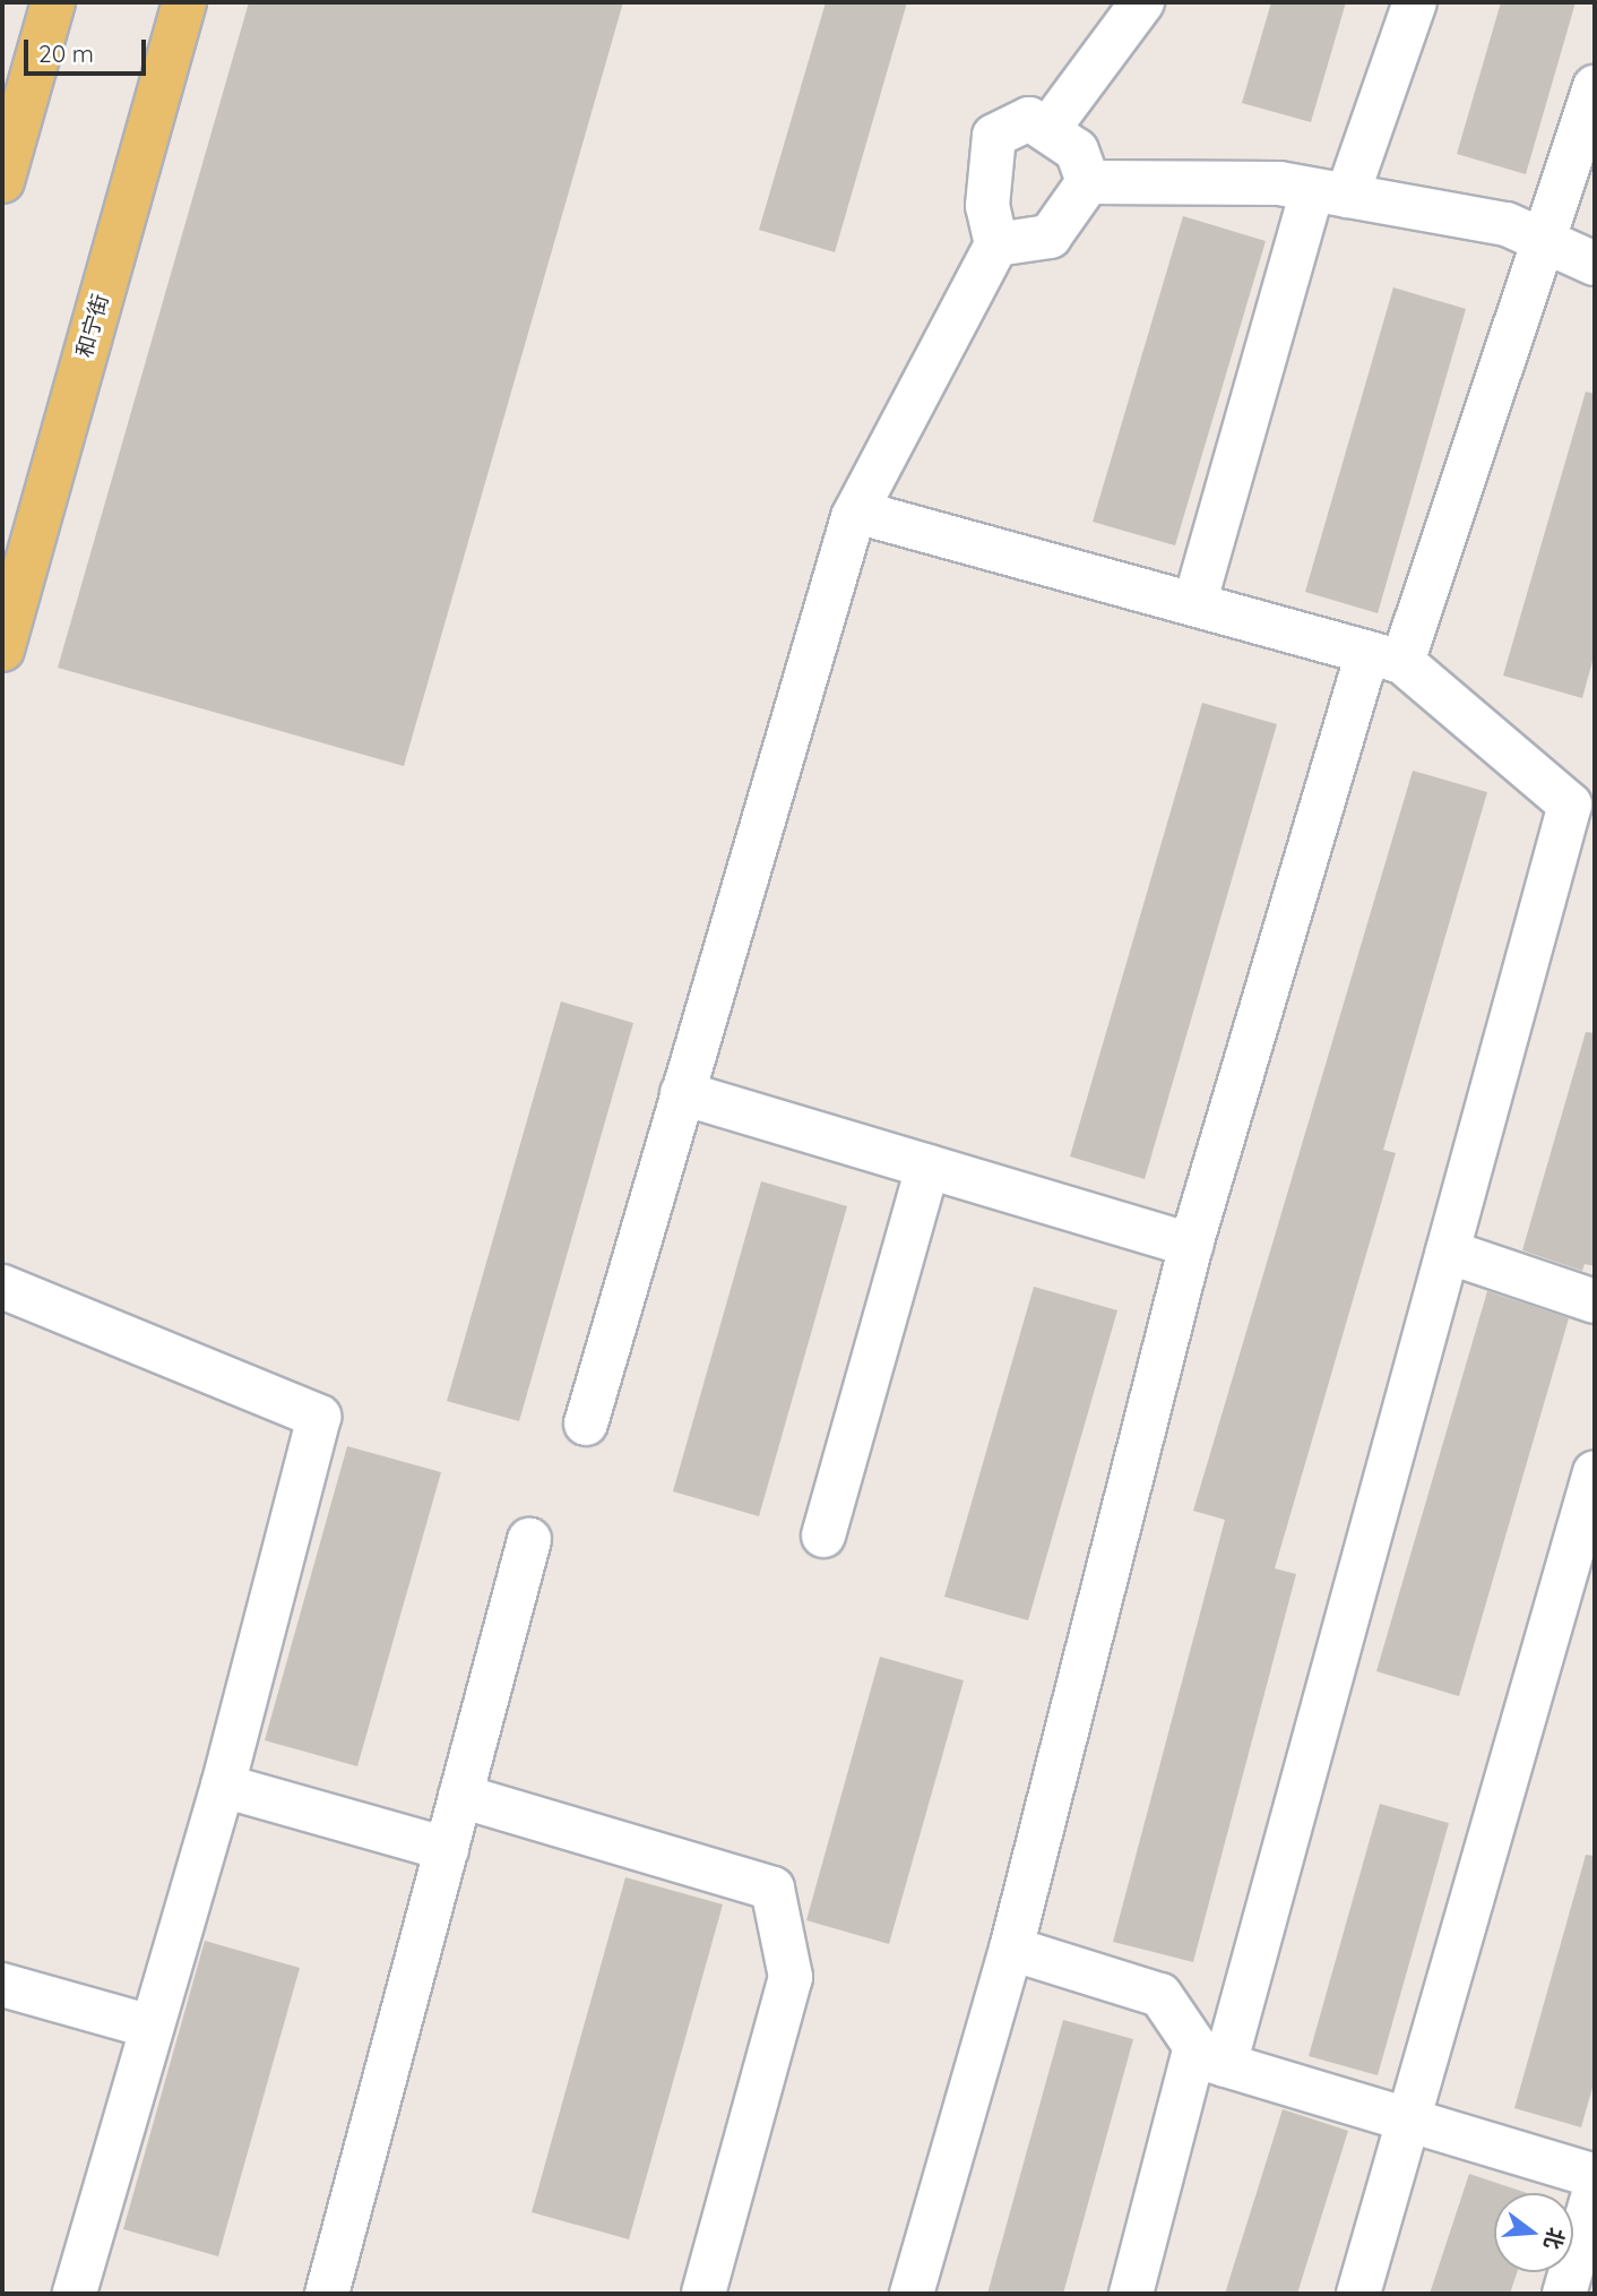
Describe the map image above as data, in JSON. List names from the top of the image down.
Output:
{
  "streets": {
    "main road": ["和宁街"]
  },
  "scale_bar": "20 m",
  "north": "right"
}
